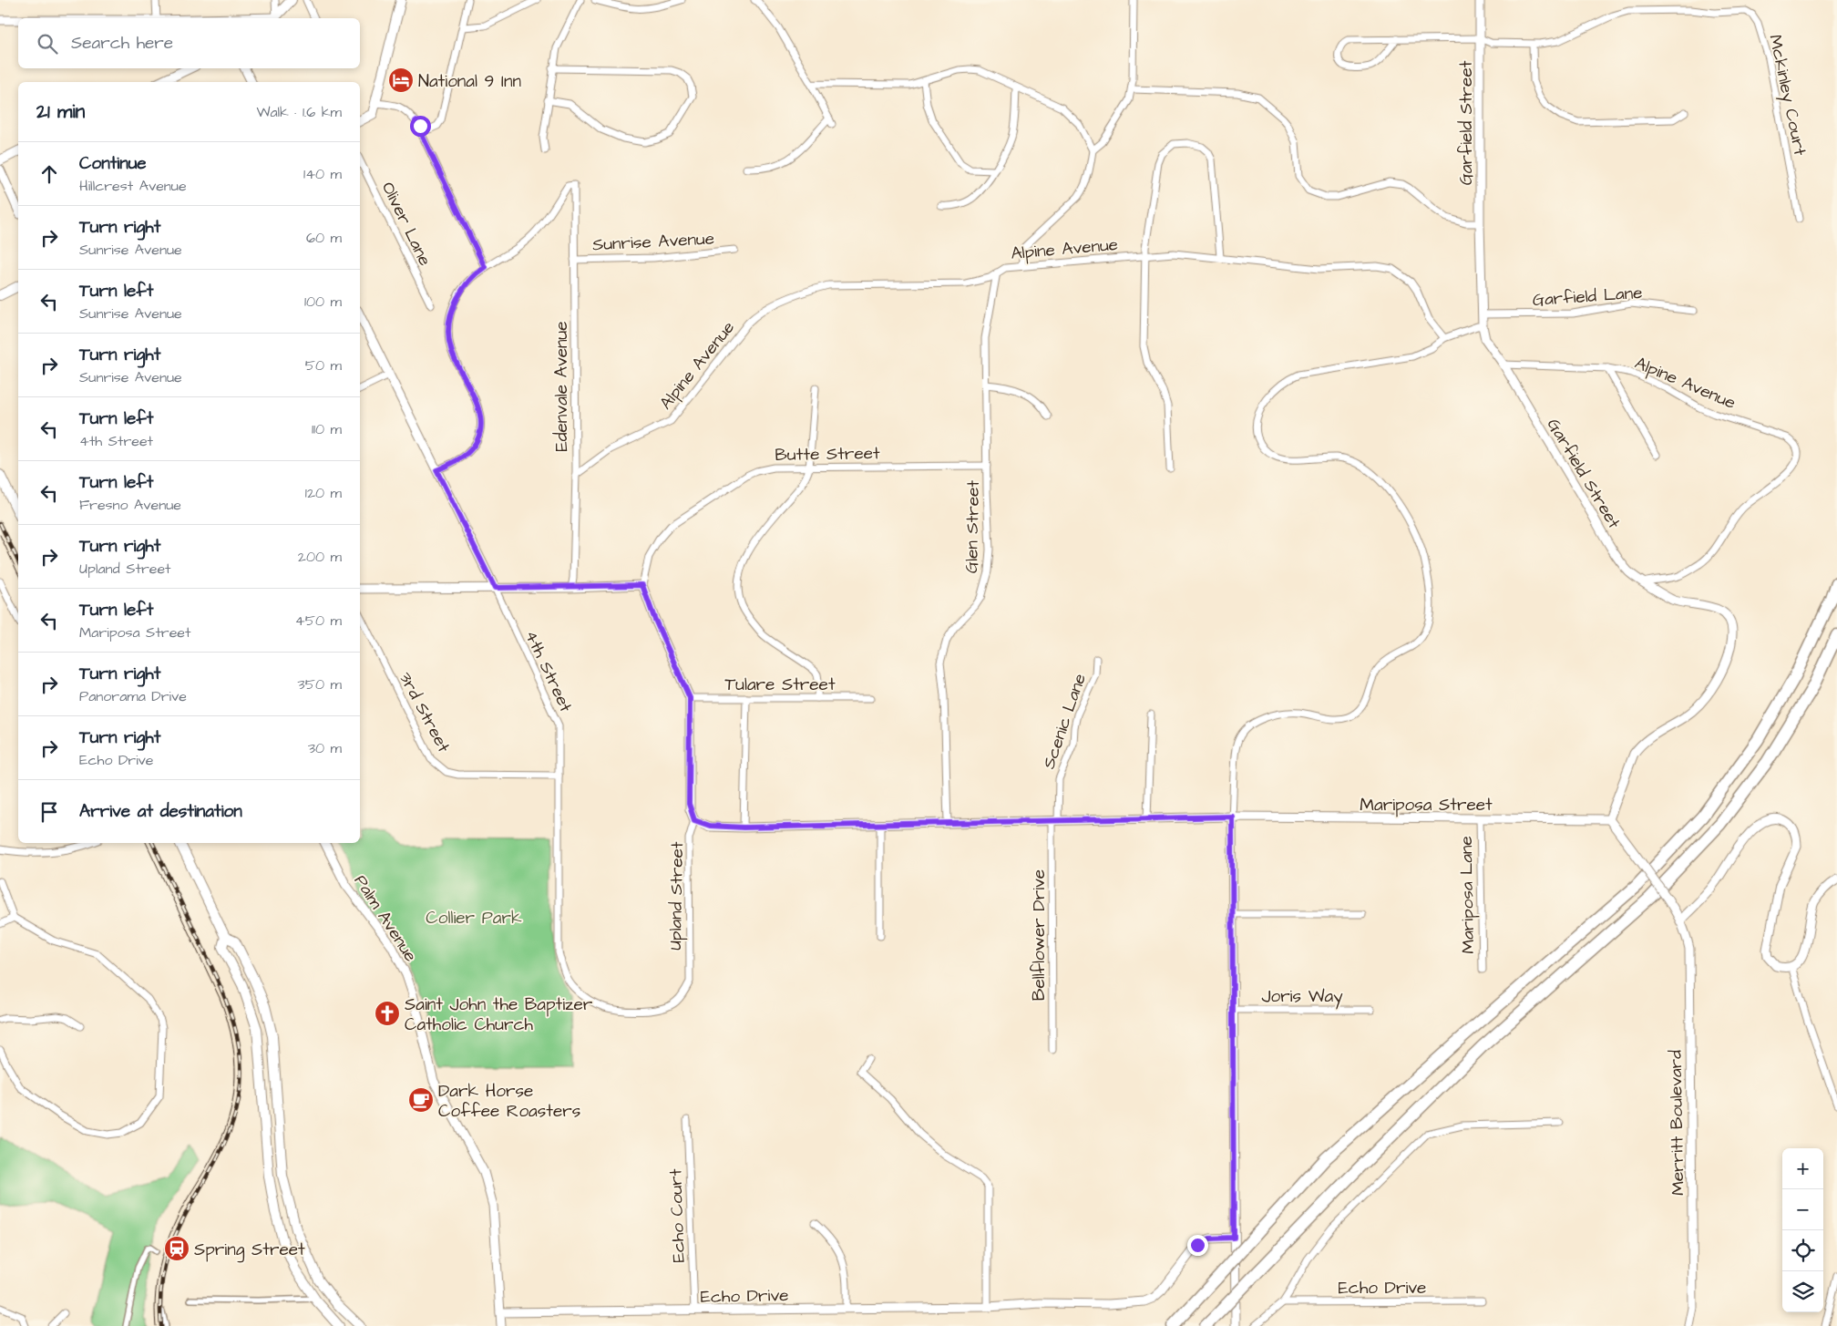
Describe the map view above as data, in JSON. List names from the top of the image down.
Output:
{
  "streets": {
    "street": [
      "Mckinley Court",
      "Garfield Street",
      "Oliver Lane",
      "Sunrise Avenue",
      "Alpine Avenue",
      "Garfield Lane",
      "Edenvale Avenue",
      "Butte Street",
      "Glen Street",
      "4th Street",
      "Tulare Street",
      "3rd Street",
      "Scenic Lane",
      "Mariposa Street",
      "Mariposa Lane",
      "Upland Street",
      "Palm Avenue",
      "Bellflower Drive",
      "Joris Way",
      "Merritt Boulevard",
      "Echo Court",
      "Echo Drive"
    ]
  },
  "crossings": [
    ["Mckinley Court", "Garfield Street"],
    ["Garfield Street", "Alpine Avenue"],
    ["Garfield Street", "Garfield Lane"],
    ["Garfield Street", "Mariposa Street"],
    ["Sunrise Avenue", "Edenvale Avenue"],
    ["Alpine Avenue", "Edenvale Avenue"],
    ["Alpine Avenue", "Glen Street"],
    ["Butte Street", "Glen Street"],
    ["Butte Street", "Upland Street"],
    ["Glen Street", "Mariposa Street"],
    ["4th Street", "3rd Street"],
    ["4th Street", "Upland Street"],
    ["Tulare Street", "Upland Street"],
    ["Scenic Lane", "Mariposa Street"],
    ["Scenic Lane", "Bellflower Drive"],
    ["Mariposa Street", "Mariposa Lane"],
    ["Mariposa Street", "Upland Street"],
    ["Mariposa Street", "Bellflower Drive"],
    ["Palm Avenue", "Echo Drive"],
    ["Echo Court", "Echo Drive"]
  ],
  "parks": ["Collier Park"],
  "places": {
    "hotel": ["National 9 Inn"],
    "church": ["Saint John the Baptizer Catholic Church"],
    "cafe": ["Dark Horse Coffee Roasters"],
    "station": ["Spring Street"]
  },
  "page": {
    "search": "Search here",
    "heading": ["21 min", "Walk · 1.6 km"],
    "list": [
      ["Continue", "Hillcrest Avenue", "140 m"],
      ["Turn right", "Sunrise Avenue", "60 m"],
      ["Turn left", "Sunrise Avenue", "100 m"],
      ["Turn right", "Sunrise Avenue", "50 m"],
      ["Turn left", "4th Street", "110 m"],
      ["Turn left", "Fresno Avenue", "120 m"],
      ["Turn right", "Upland Street", "200 m"],
      ["Turn left", "Mariposa Street", "450 m"],
      ["Turn right", "Panorama Drive", "350 m"],
      ["Turn right", "Echo Drive", "30 m"],
      "Arrive at destination"
    ],
    "map_buttons": ["+", "−"]
  }
}
